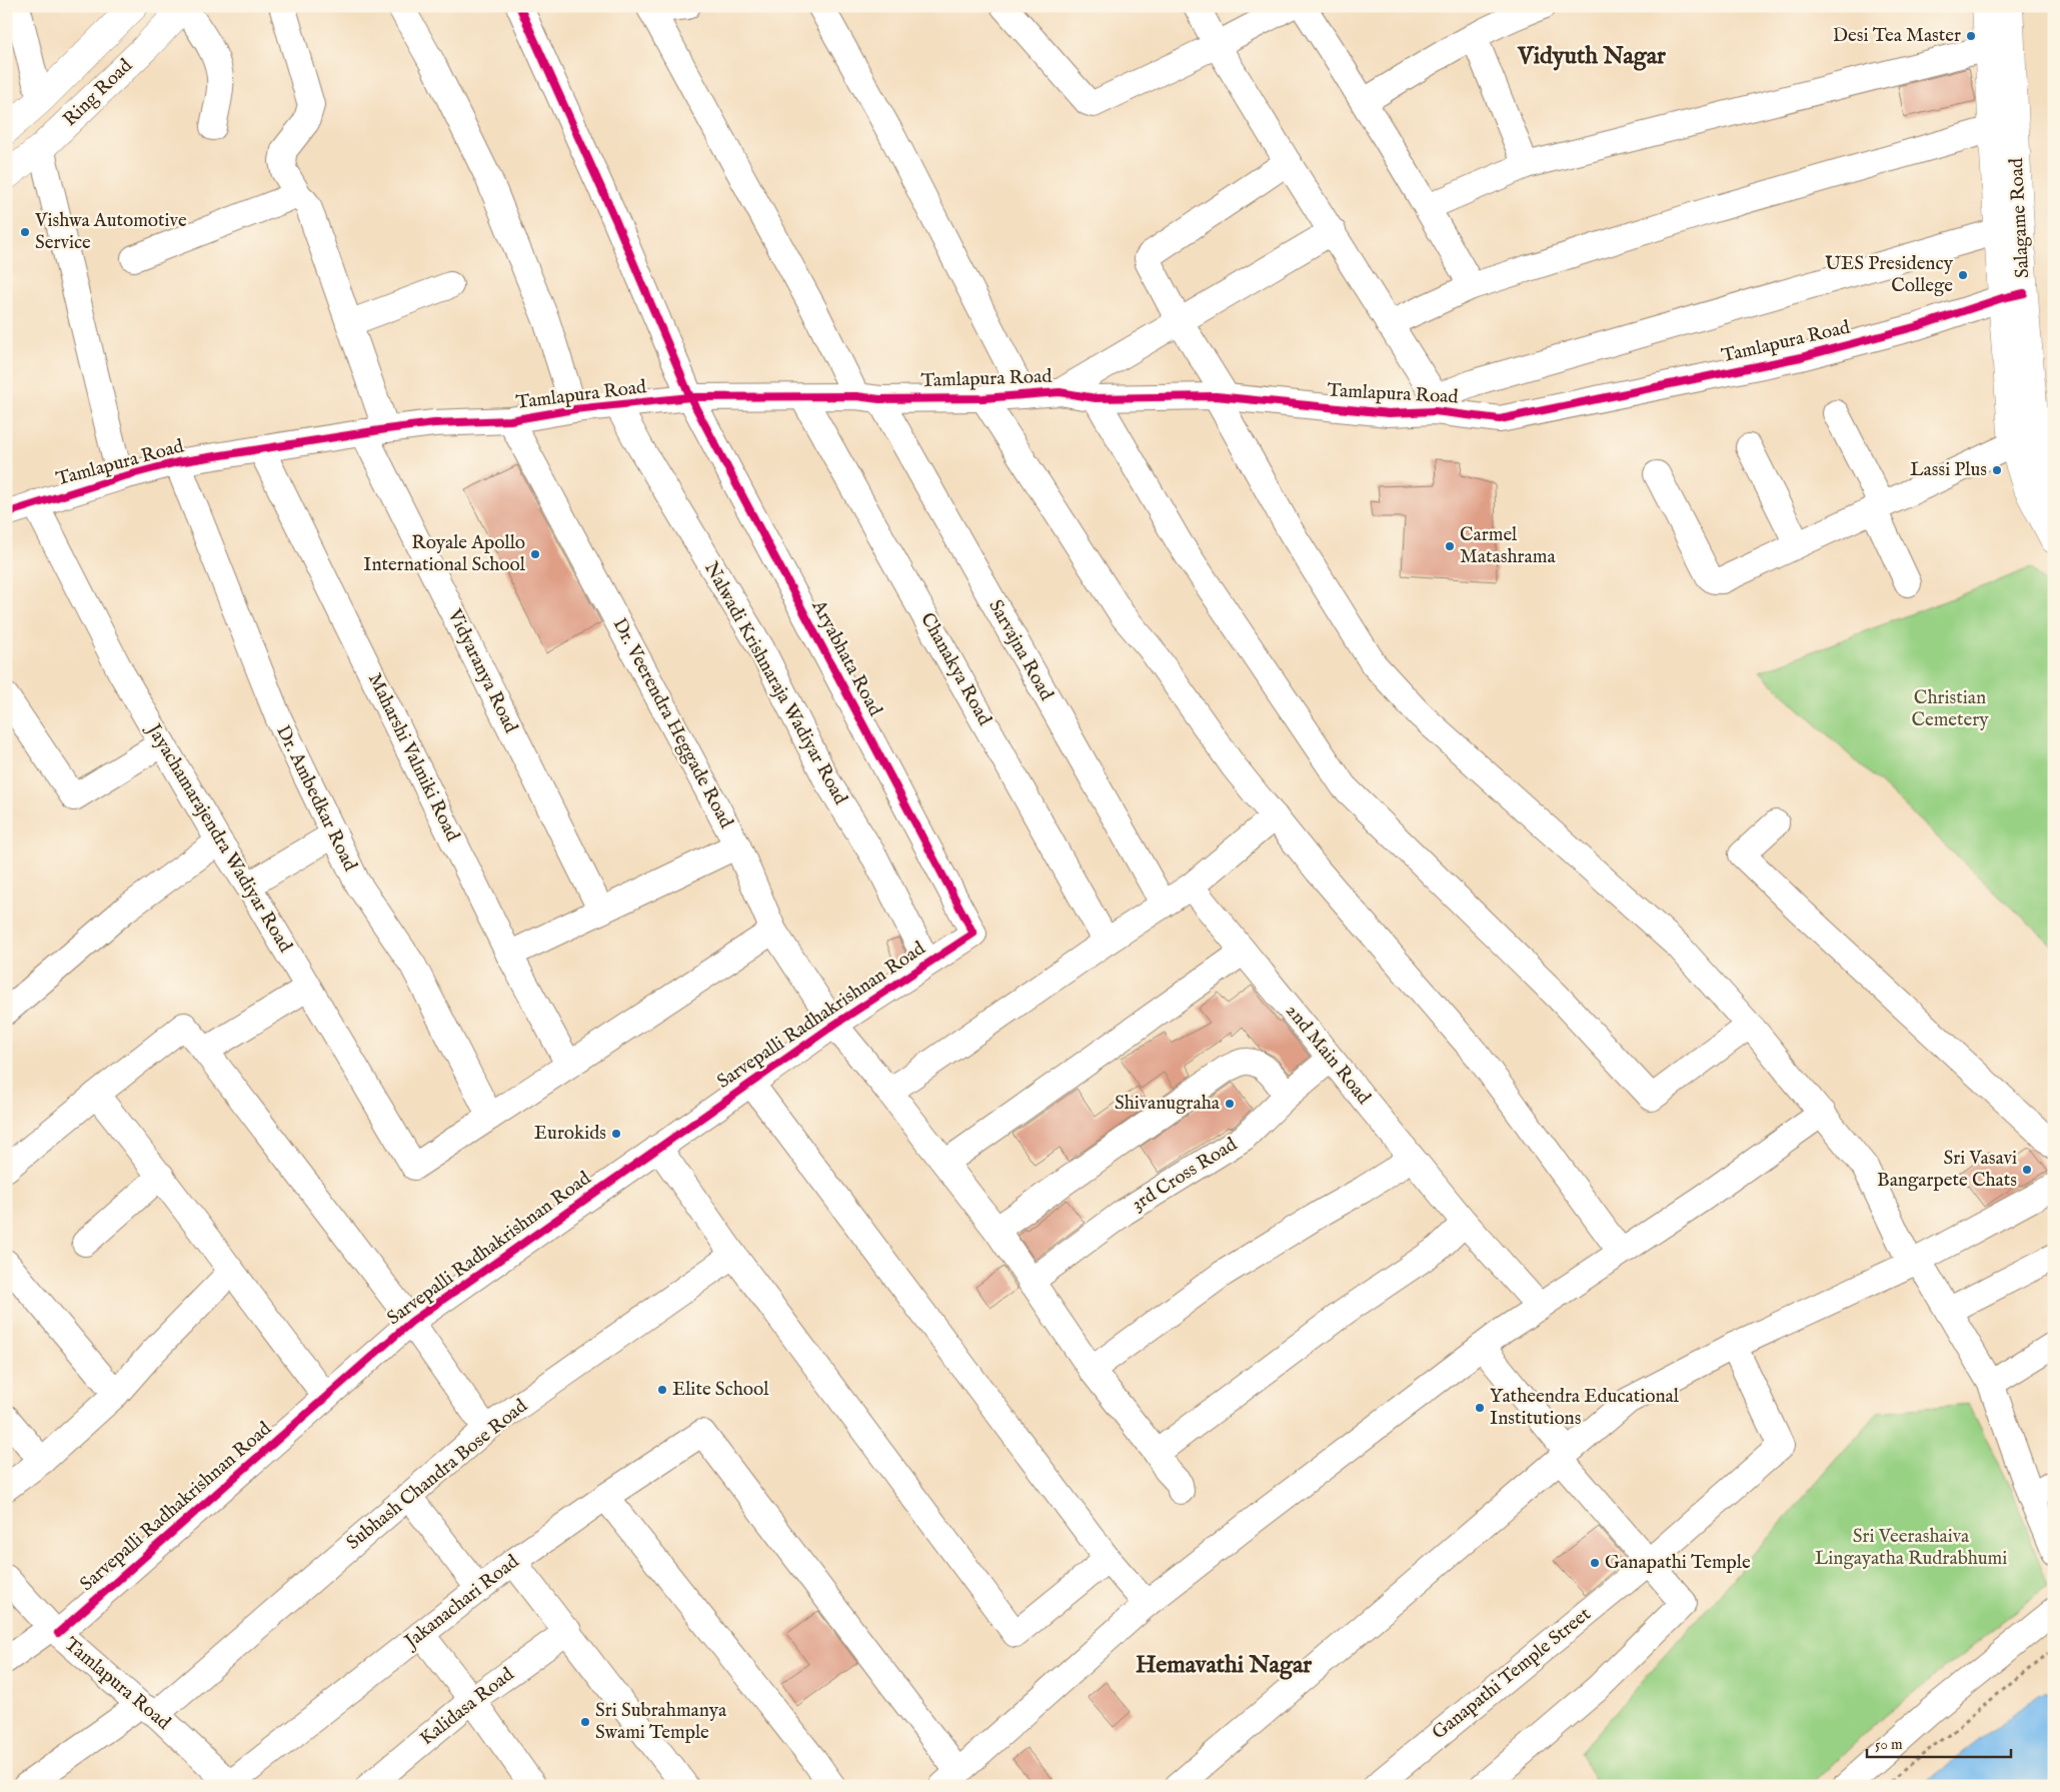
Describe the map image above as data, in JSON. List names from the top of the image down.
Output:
{
  "streets": {
    "main road": ["Ring Road", "Salagame Road"],
    "street": [
      "Tamlapura Road",
      "Sarvajna Road",
      "Aryabhata Road",
      "Chanakya Road",
      "Vidyaranya Road",
      "Nalwadi Krishnaraja Wadiyar Road",
      "Dr. Veerendra Heggade Road",
      "Maharshi Valmiki Road",
      "Dr. Ambedkar Road",
      "Jayachamarajendra Wadiyar Road",
      "Sarvepalli Radhakrishnan Road",
      "2nd Main Road",
      "3rd Cross Road",
      "Subhash Chandra Bose Road",
      "Jakanachari Road",
      "Ganapathi Temple Street",
      "Kalidasa Road"
    ]
  },
  "crossings": [
    ["Salagame Road", "Tamlapura Road"],
    ["Tamlapura Road", "Sarvajna Road"],
    ["Tamlapura Road", "Aryabhata Road"],
    ["Tamlapura Road", "Chanakya Road"],
    ["Tamlapura Road", "Vidyaranya Road"],
    ["Tamlapura Road", "Nalwadi Krishnaraja Wadiyar Road"],
    ["Tamlapura Road", "Dr. Veerendra Heggade Road"],
    ["Tamlapura Road", "Maharshi Valmiki Road"],
    ["Tamlapura Road", "Dr. Ambedkar Road"],
    ["Tamlapura Road", "Jayachamarajendra Wadiyar Road"],
    ["Tamlapura Road", "Sarvepalli Radhakrishnan Road"],
    ["Tamlapura Road", "Subhash Chandra Bose Road"],
    ["Tamlapura Road", "Jakanachari Road"],
    ["Aryabhata Road", "Sarvepalli Radhakrishnan Road"],
    ["Nalwadi Krishnaraja Wadiyar Road", "Sarvepalli Radhakrishnan Road"],
    ["Dr. Veerendra Heggade Road", "Sarvepalli Radhakrishnan Road"],
    ["Dr. Veerendra Heggade Road", "3rd Cross Road"],
    ["Dr. Ambedkar Road", "Jayachamarajendra Wadiyar Road"],
    ["2nd Main Road", "3rd Cross Road"]
  ],
  "districts": ["Vidyuth Nagar", "Hemavathi Nagar"],
  "parks": ["Christian Cemetery", "Sri Veerashaiva Lingayatha Rudrabhumi"],
  "places": [
    "Desi Tea Master",
    "Vishwa Automotive Service",
    "UES Presidency College",
    "Lassi Plus",
    "Carmel Matashrama",
    "Royale Apollo International School",
    "Shivanugraha",
    "Eurokids",
    "Sri Vasavi Bangarpete Chats",
    "Elite School",
    "Yatheendra Educational Institutions",
    "Ganapathi Temple",
    "Sri Subrahmanya Swami Temple"
  ],
  "scale_bar": "50 m"
}
